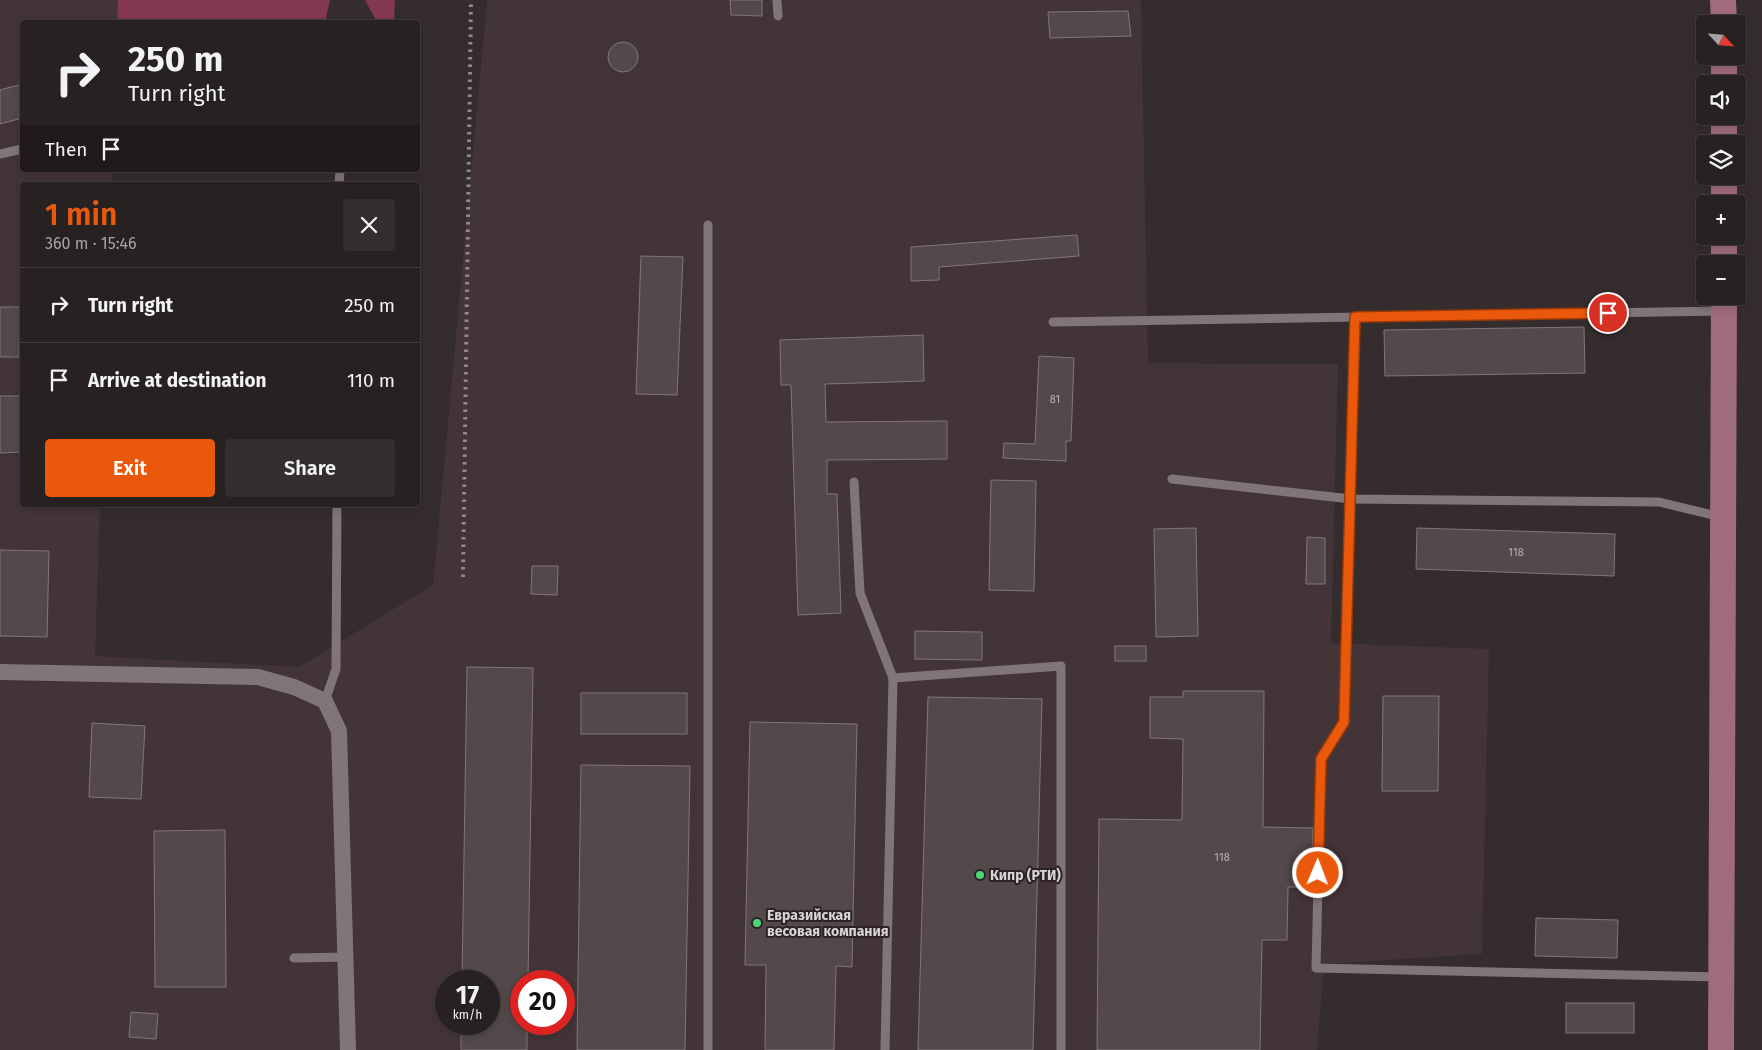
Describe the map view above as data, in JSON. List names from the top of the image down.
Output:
{
  "places": ["Кипр (РТИ)", "Евразийская весовая компания"],
  "house_numbers": ["81", "118", "118"],
  "north": "bottom right",
  "page": {
    "map_buttons": ["+", "−"],
    "turn": ["250 m", "Turn right"],
    "then": "Then",
    "heading": ["1 min", "360 m · 15:46"],
    "list": [
      {
        "name": "Turn right",
        "value": "250 m"
      },
      {
        "name": "Arrive at destination",
        "value": "110 m"
      }
    ],
    "buttons": ["Exit", "Share"],
    "speed": "17 km/h",
    "limit": "20"
  }
}
